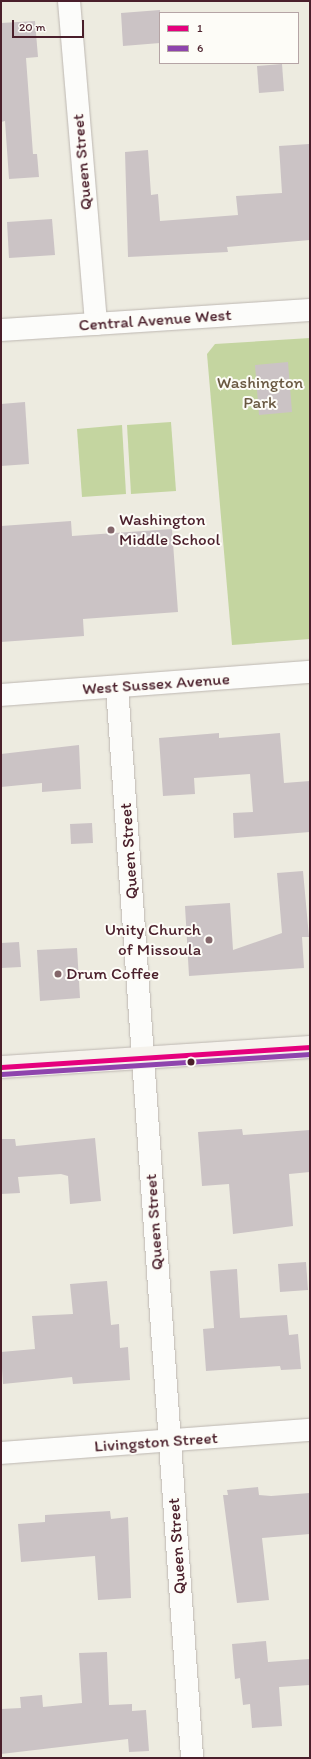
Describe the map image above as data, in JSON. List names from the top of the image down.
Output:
{
  "streets": {
    "street": [
      "Queen Street",
      "Central Avenue West",
      "West Sussex Avenue",
      "Livingston Street"
    ]
  },
  "crossings": [
    ["Queen Street", "Central Avenue West"],
    ["Queen Street", "West Sussex Avenue"],
    ["Queen Street", "Livingston Street"]
  ],
  "parks": ["Washington Park"],
  "places": ["Washington Middle School", "Unity Church of Missoula", "Drum Coffee"],
  "lines": ["transit line 1", "transit line 6"],
  "legend": ["1", "6"],
  "scale_bar": "20 m"
}
